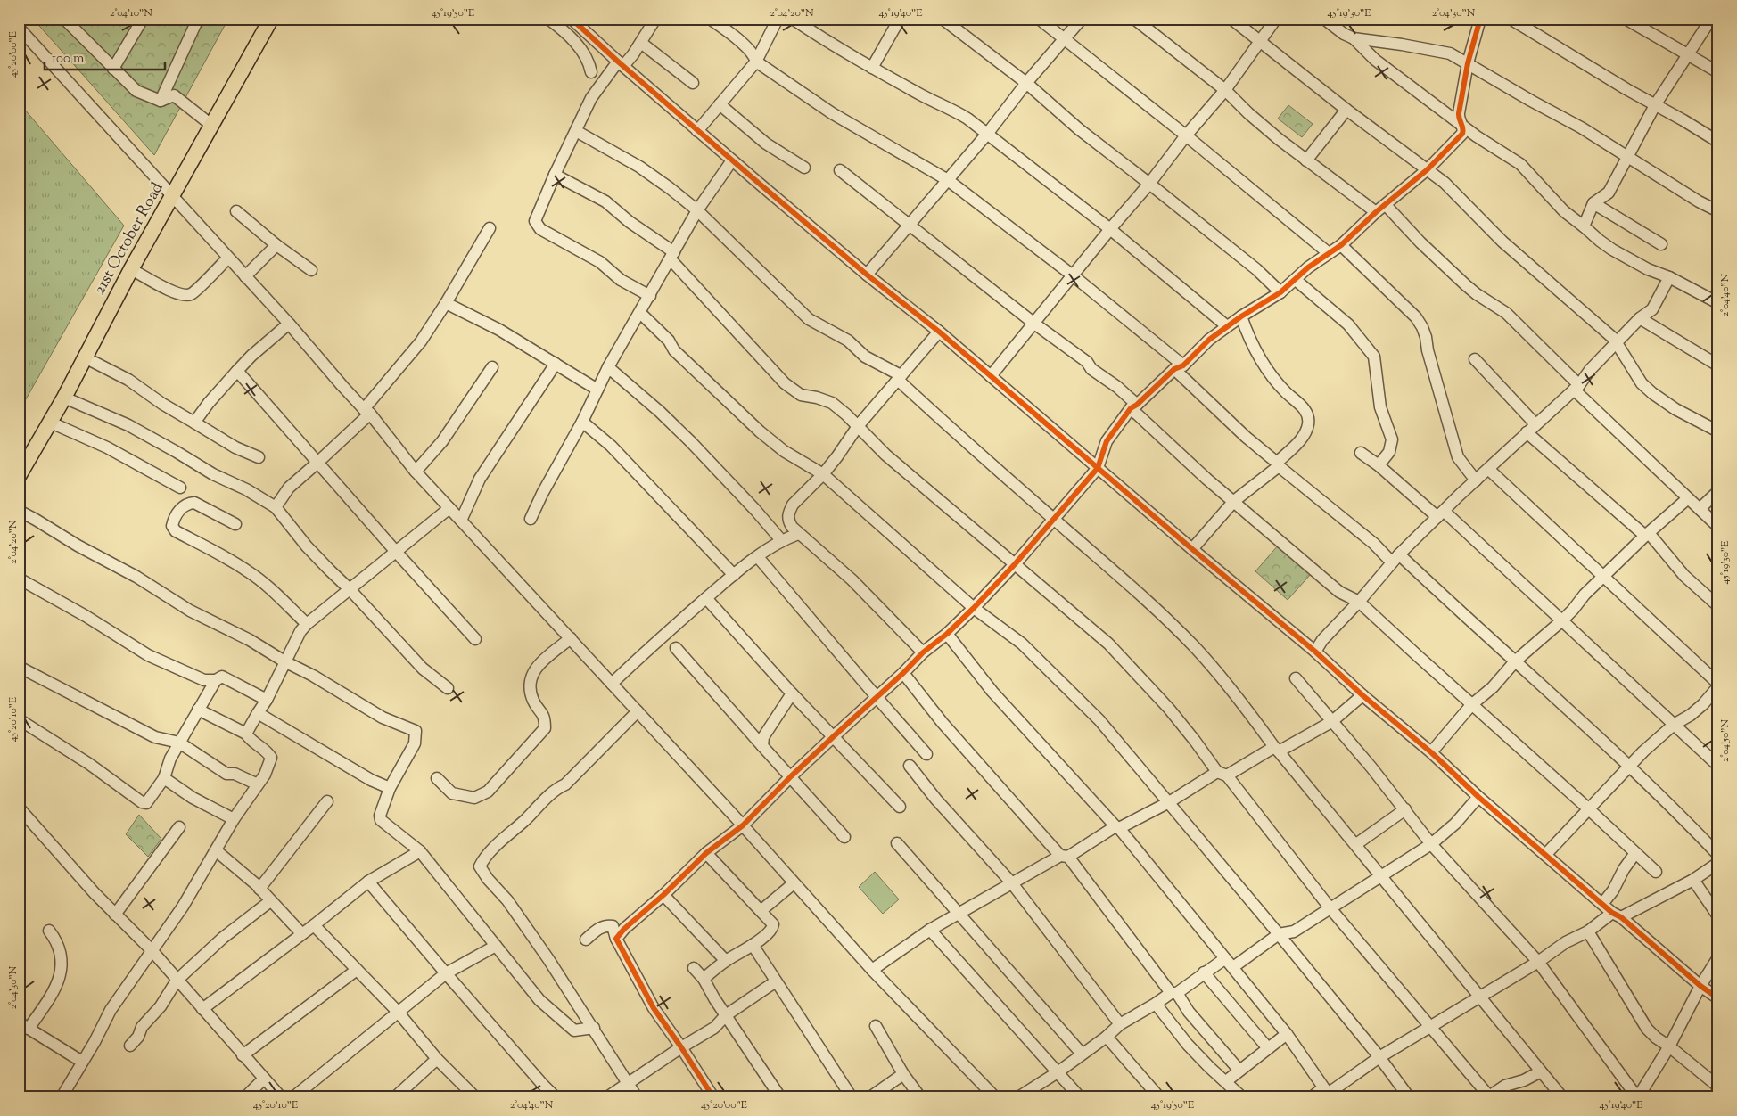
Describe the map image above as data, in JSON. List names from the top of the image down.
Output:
{
  "streets": {
    "main road": ["21st October Road"]
  },
  "scale_bar": "100 m",
  "coordinates": [
    "2°04'10\"N",
    "45°19'50\"E",
    "2°04'20\"N",
    "45°19'40\"E",
    "45°19'30\"E",
    "2°04'30\"N",
    "45°20'00\"E",
    "2°04'40\"N",
    "45°20'10\"E",
    "2°04'50\"N"
  ]
}
